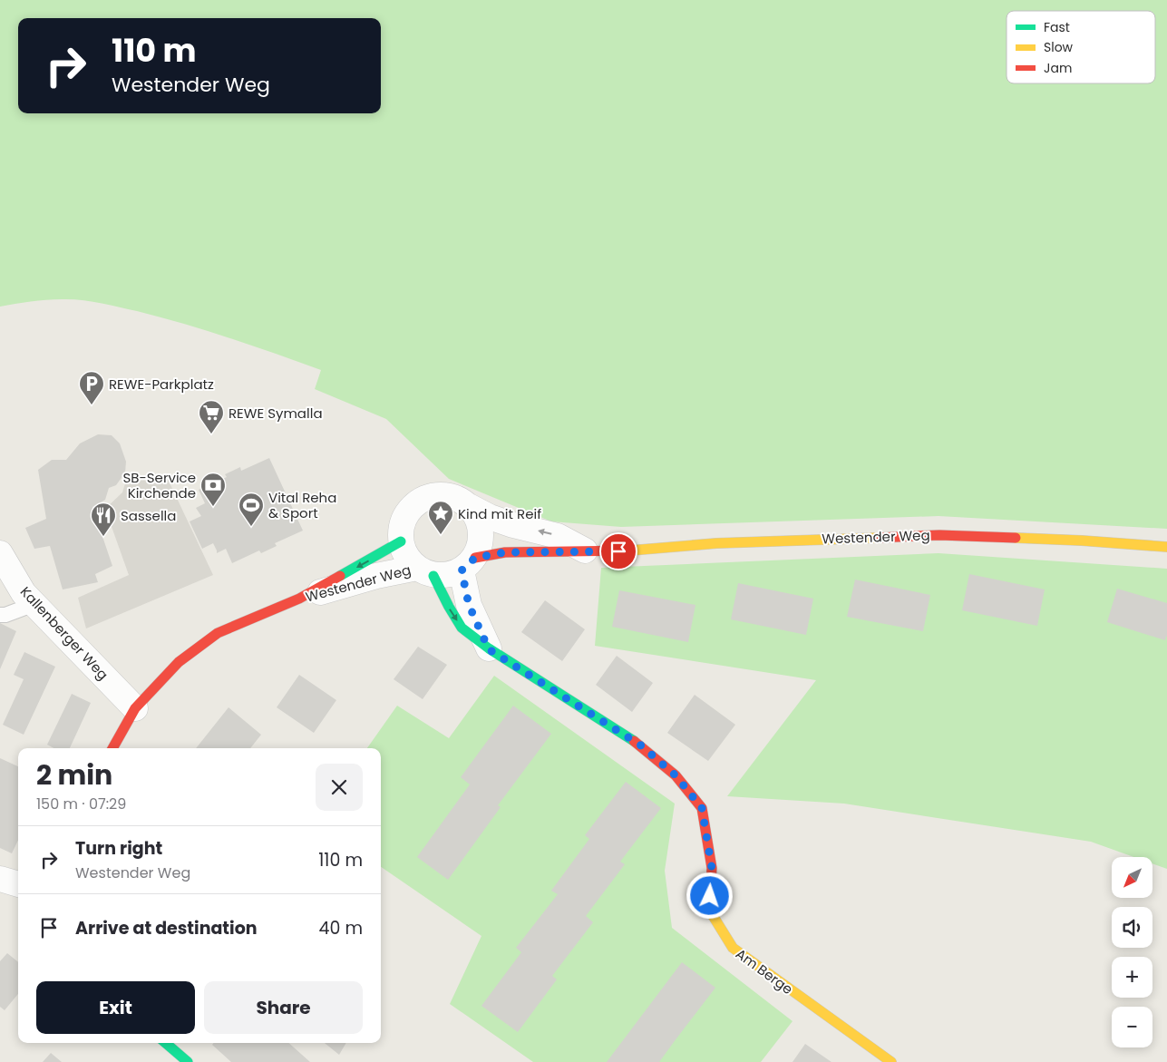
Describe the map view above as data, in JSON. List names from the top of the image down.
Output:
{
  "streets": {
    "street": ["Westender Weg", "Kallenberger Weg", "Am Berge"]
  },
  "crossings": [
    ["Westender Weg", "Kallenberger Weg"],
    ["Westender Weg", "Am Berge"]
  ],
  "places": {
    "parking": ["REWE-Parkplatz"],
    "supermarket": ["REWE Symalla"],
    "bank": ["SB-Service Kirchende"],
    "sports": ["Vital Reha & Sport"],
    "place": ["Kind mit Reif"],
    "restaurant": ["Sassella"]
  },
  "legend": ["Fast", "Slow", "Jam"],
  "north": "bottom left",
  "page": {
    "turn": ["110 m", "Westender Weg"],
    "heading": ["2 min", "150 m · 07:29"],
    "list": [
      {
        "name": "Turn right",
        "note": "Westender Weg",
        "value": "110 m"
      },
      {
        "name": "Arrive at destination",
        "value": "40 m"
      }
    ],
    "map_buttons": ["+", "−"],
    "buttons": ["Exit", "Share"]
  }
}
